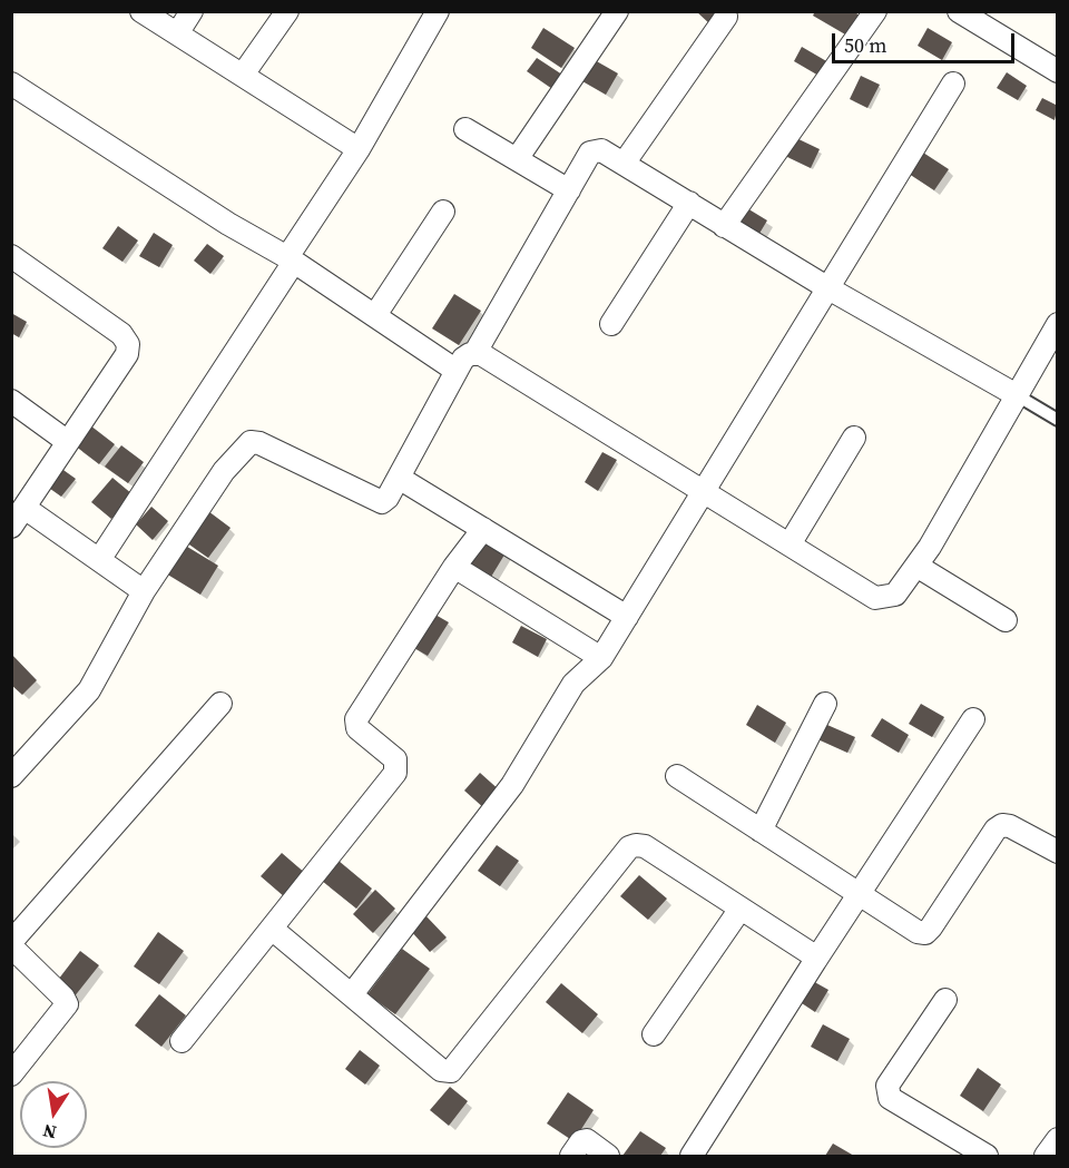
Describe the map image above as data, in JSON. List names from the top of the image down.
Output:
{
  "scale_bar": "50 m",
  "north": "bottom"
}
